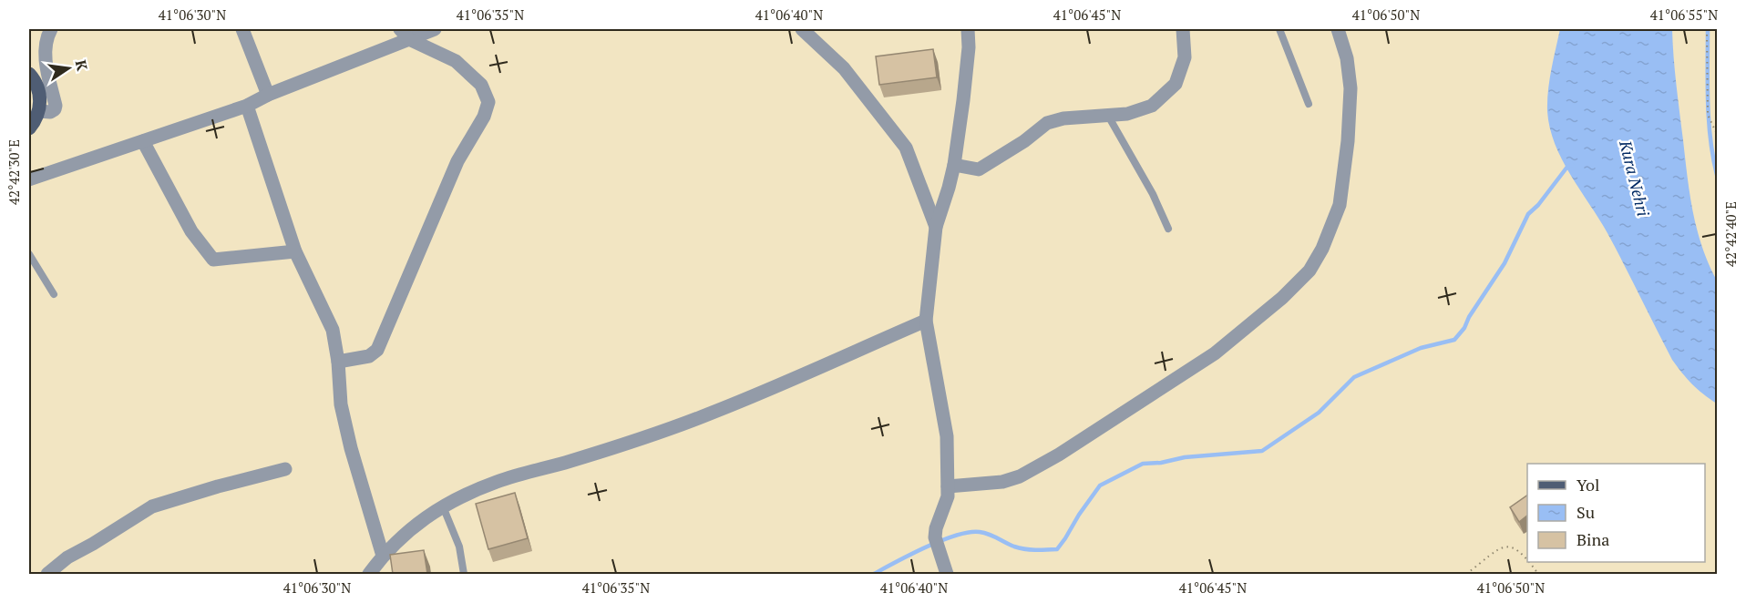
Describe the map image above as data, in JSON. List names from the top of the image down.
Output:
{
  "water": ["Kura Nehri"],
  "legend": ["Yol", "Su", "Bina"],
  "north": "right",
  "coordinates": [
    "41°06'30\"N",
    "41°06'35\"N",
    "41°06'40\"N",
    "41°06'45\"N",
    "41°06'50\"N",
    "41°06'55\"N",
    "42°42'30\"E",
    "42°42'40\"E"
  ]
}
